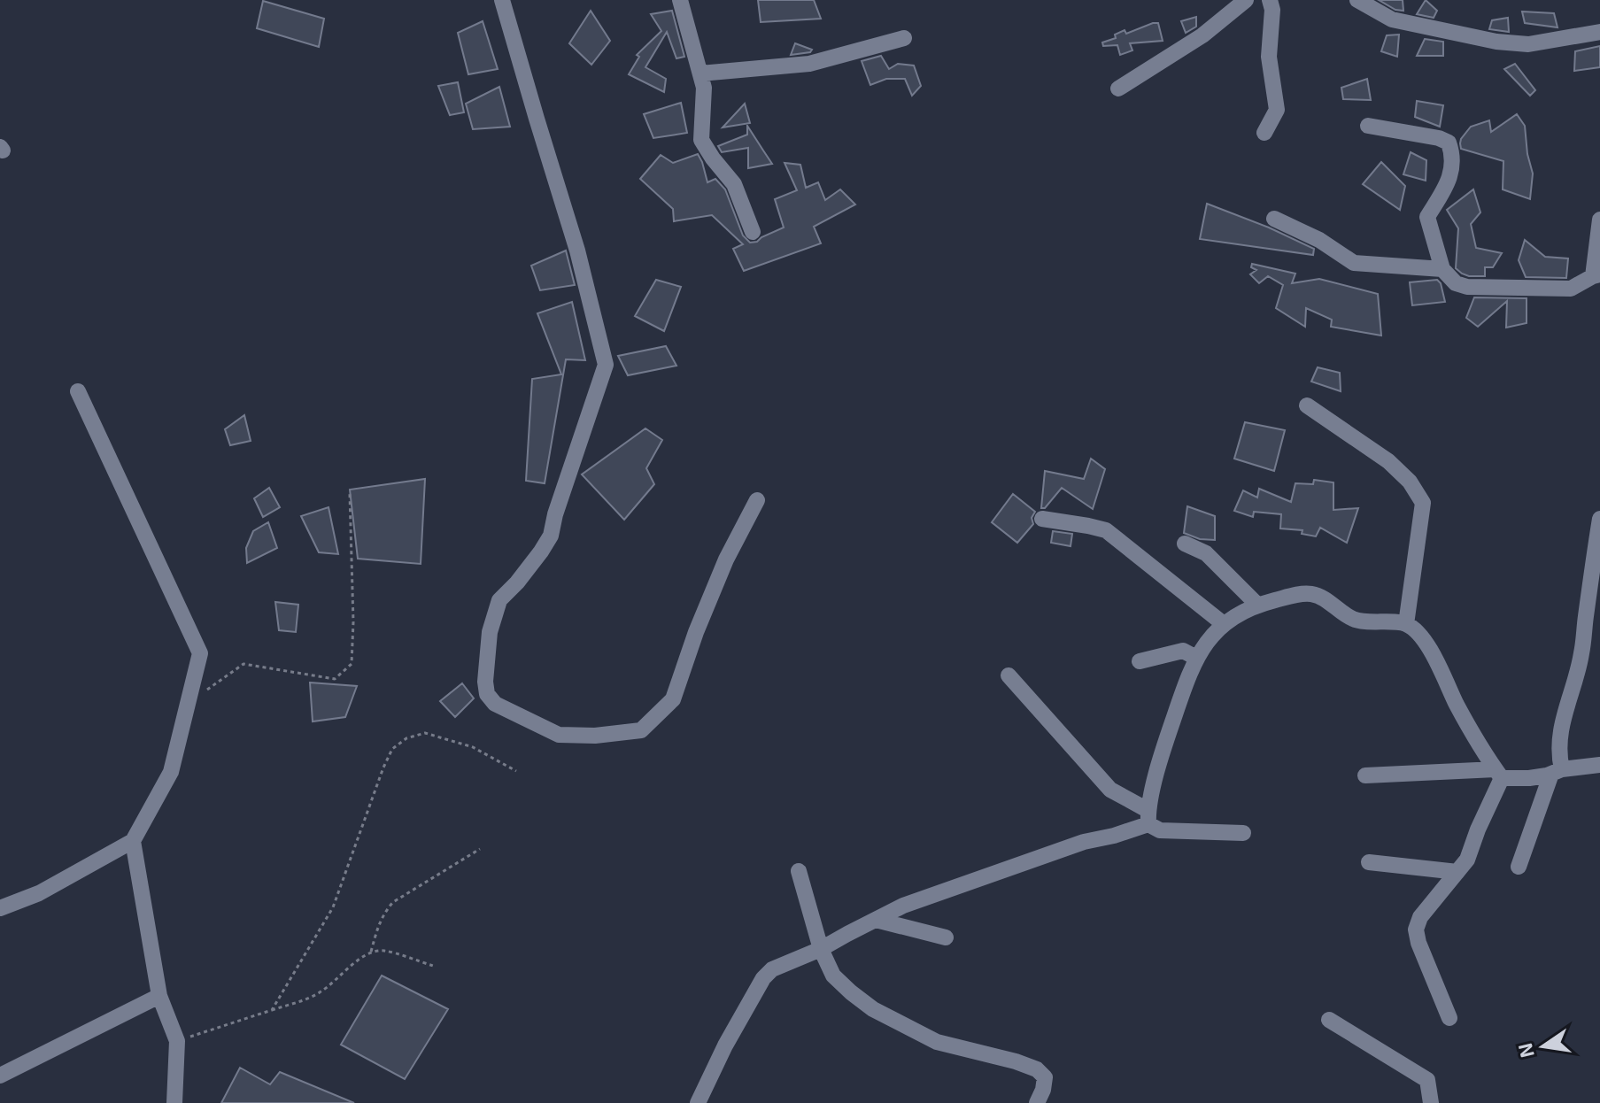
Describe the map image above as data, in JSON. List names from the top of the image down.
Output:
{
  "north": "left"
}
